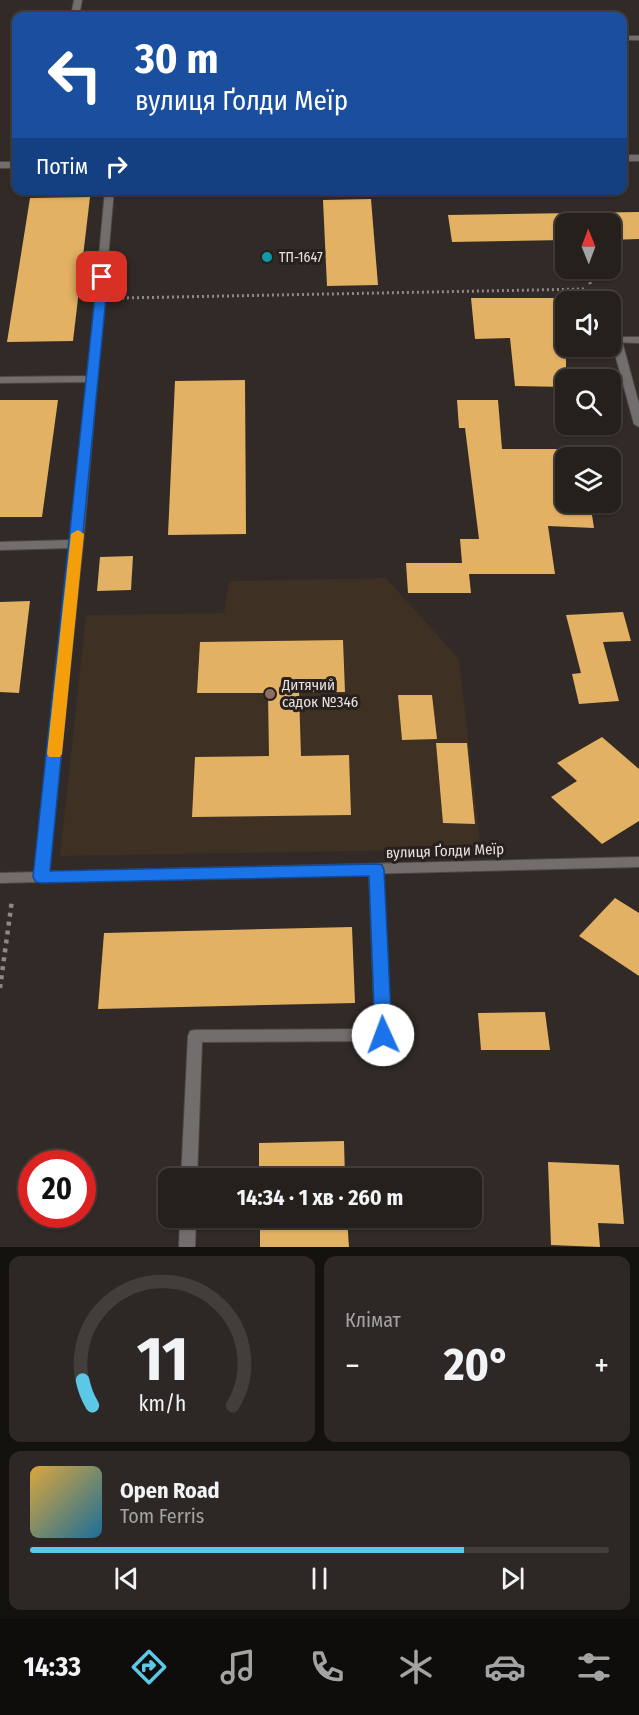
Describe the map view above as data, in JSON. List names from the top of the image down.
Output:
{
  "streets": {
    "street": ["вулиця Ґолди Меїр"]
  },
  "places": ["ТП-1647", "Дитячий садок №346"],
  "north": "top",
  "page": {
    "turn": ["30 m", "вулиця Ґолди Меїр"],
    "then": "Потім",
    "limit": "20",
    "trip": "14:34 · 1 хв · 260 m",
    "tile": "Клімат",
    "heat": ["−", "20°", "+"],
    "song": ["Open Road", "Tom Ferris"],
    "tabs": "14:33",
    "gauge": ["11", "km/h"]
  }
}
